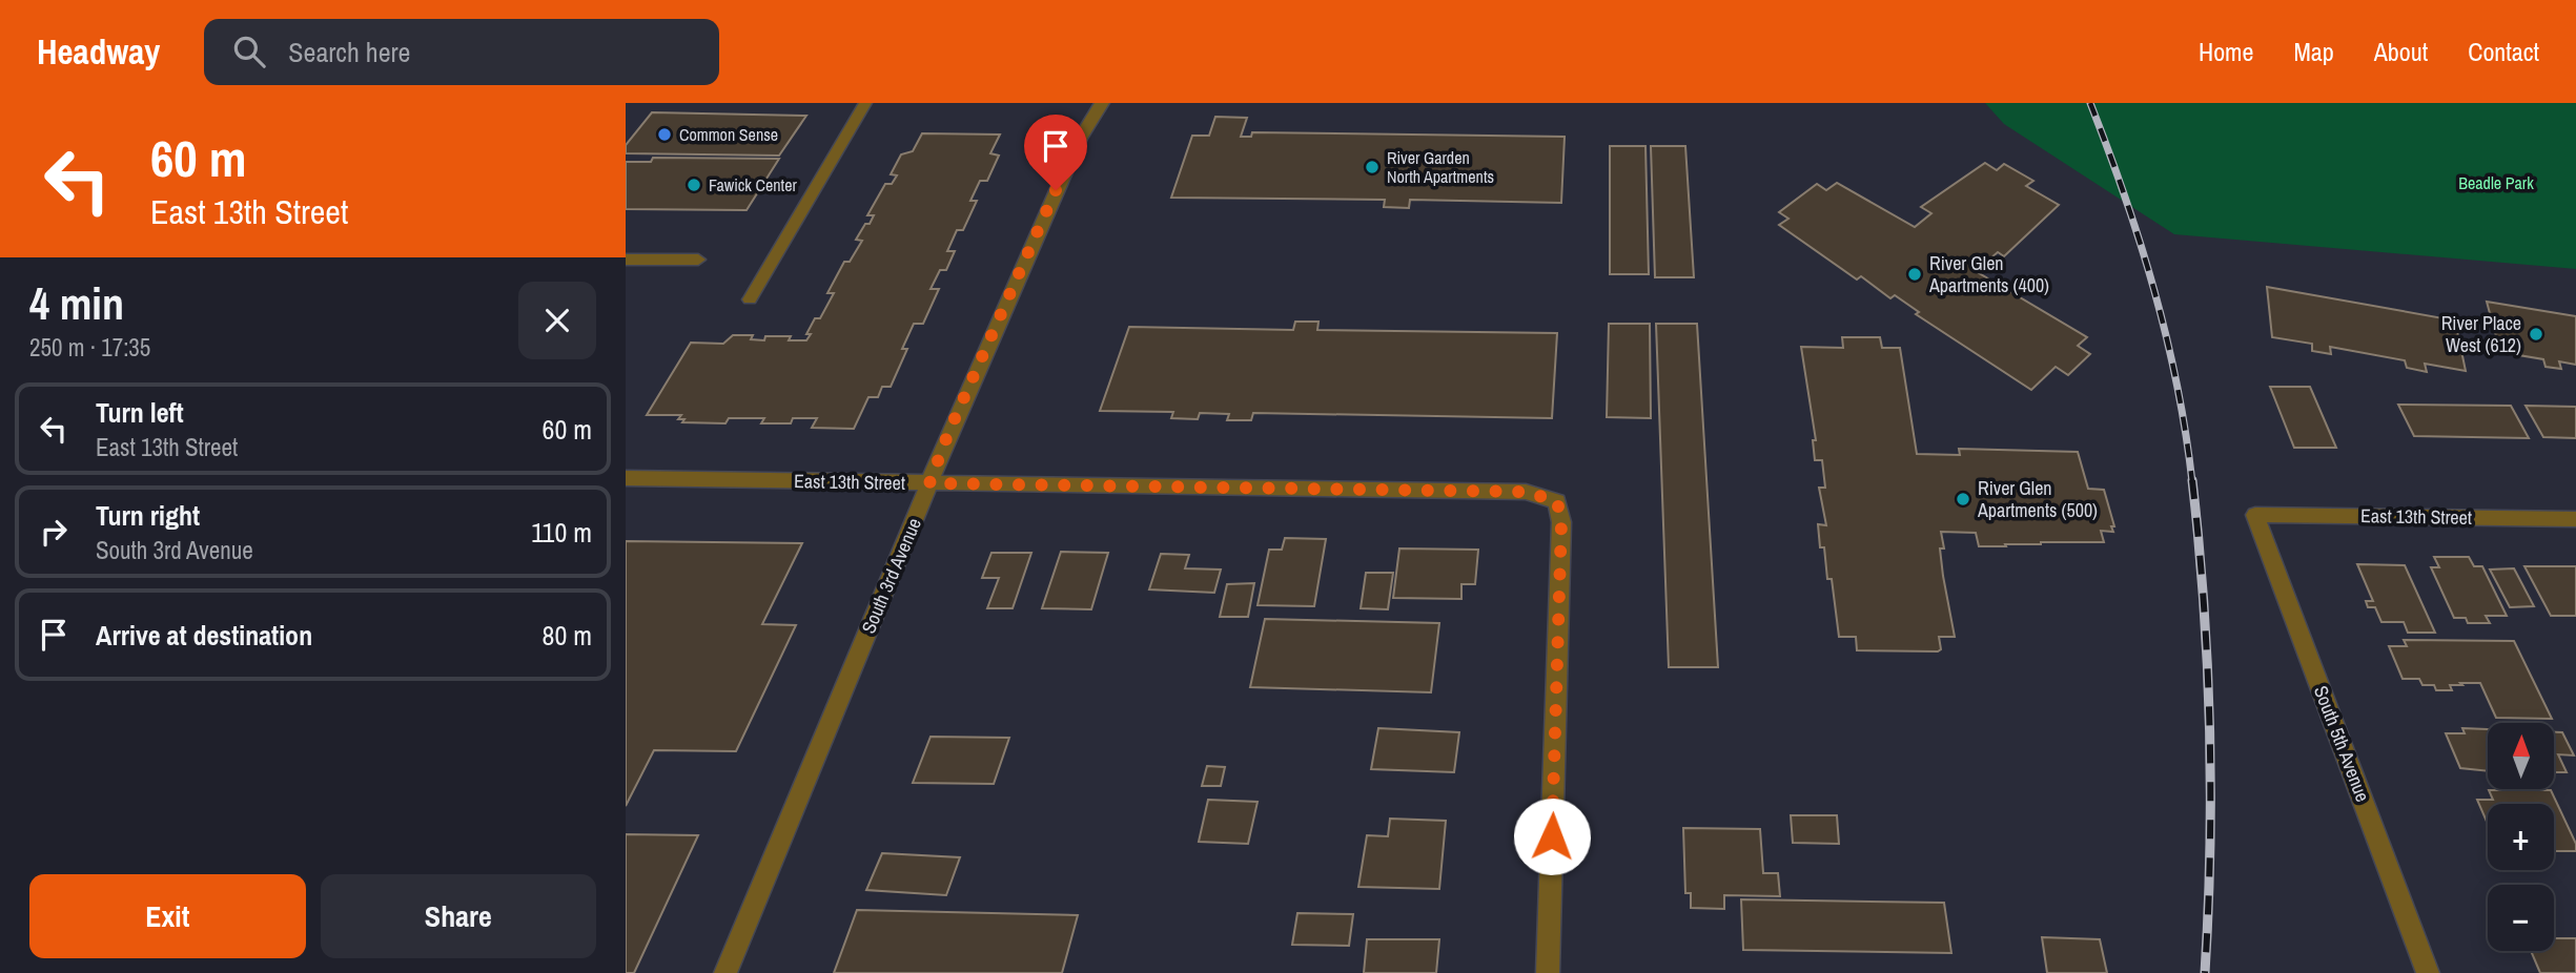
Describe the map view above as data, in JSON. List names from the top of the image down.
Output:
{
  "streets": {
    "street": ["East 13th Street", "South 3rd Avenue", "South 5th Avenue"]
  },
  "crossings": [
    ["East 13th Street", "South 3rd Avenue"],
    ["East 13th Street", "South 5th Avenue"]
  ],
  "parks": ["Beadle Park"],
  "places": [
    "Common Sense",
    "River Garden North Apartments",
    "Fawick Center",
    "River Glen Apartments (400)",
    "River Place West (612)",
    "River Glen Apartments (500)"
  ],
  "north": "top",
  "page": {
    "header": "Headway",
    "search": "Search here",
    "nav": [
      "Home",
      "Map",
      "About",
      "Contact"
    ],
    "turn": ["60 m", "East 13th Street"],
    "heading": ["4 min", "250 m · 17:35"],
    "list": [
      {
        "name": "Turn left",
        "note": "East 13th Street",
        "value": "60 m"
      },
      {
        "name": "Turn right",
        "note": "South 3rd Avenue",
        "value": "110 m"
      },
      {
        "name": "Arrive at destination",
        "value": "80 m"
      }
    ],
    "map_buttons": ["+", "−"],
    "buttons": ["Exit", "Share"]
  }
}
